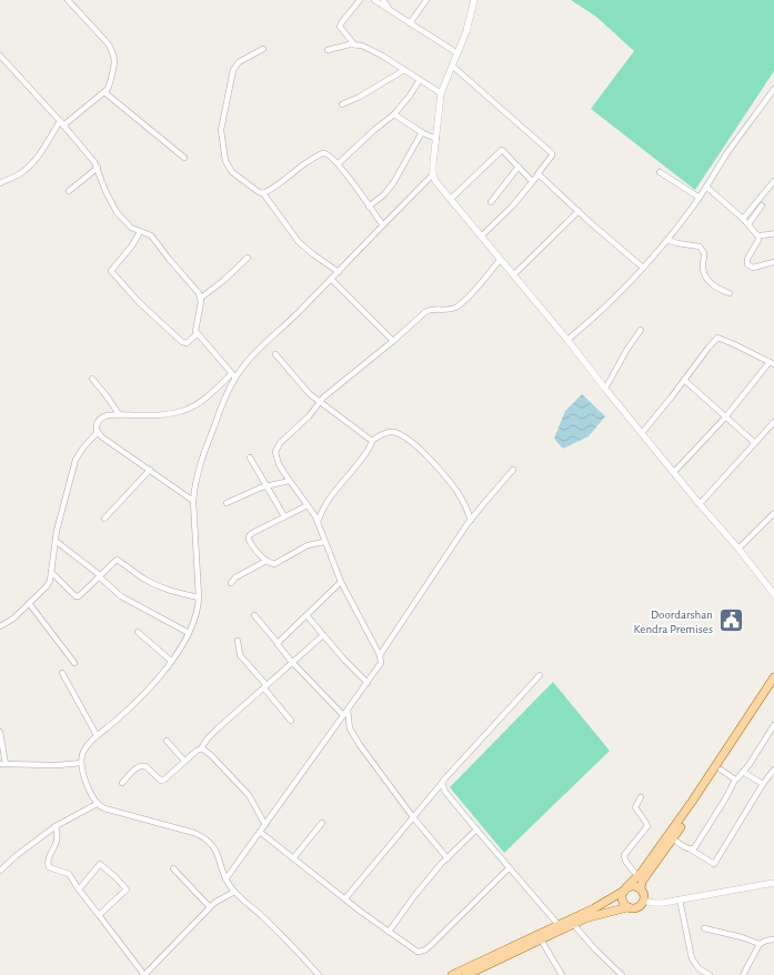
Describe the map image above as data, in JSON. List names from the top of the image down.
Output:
{
  "places": {
    "public building": ["Doordarshan Kendra Premises"]
  }
}
